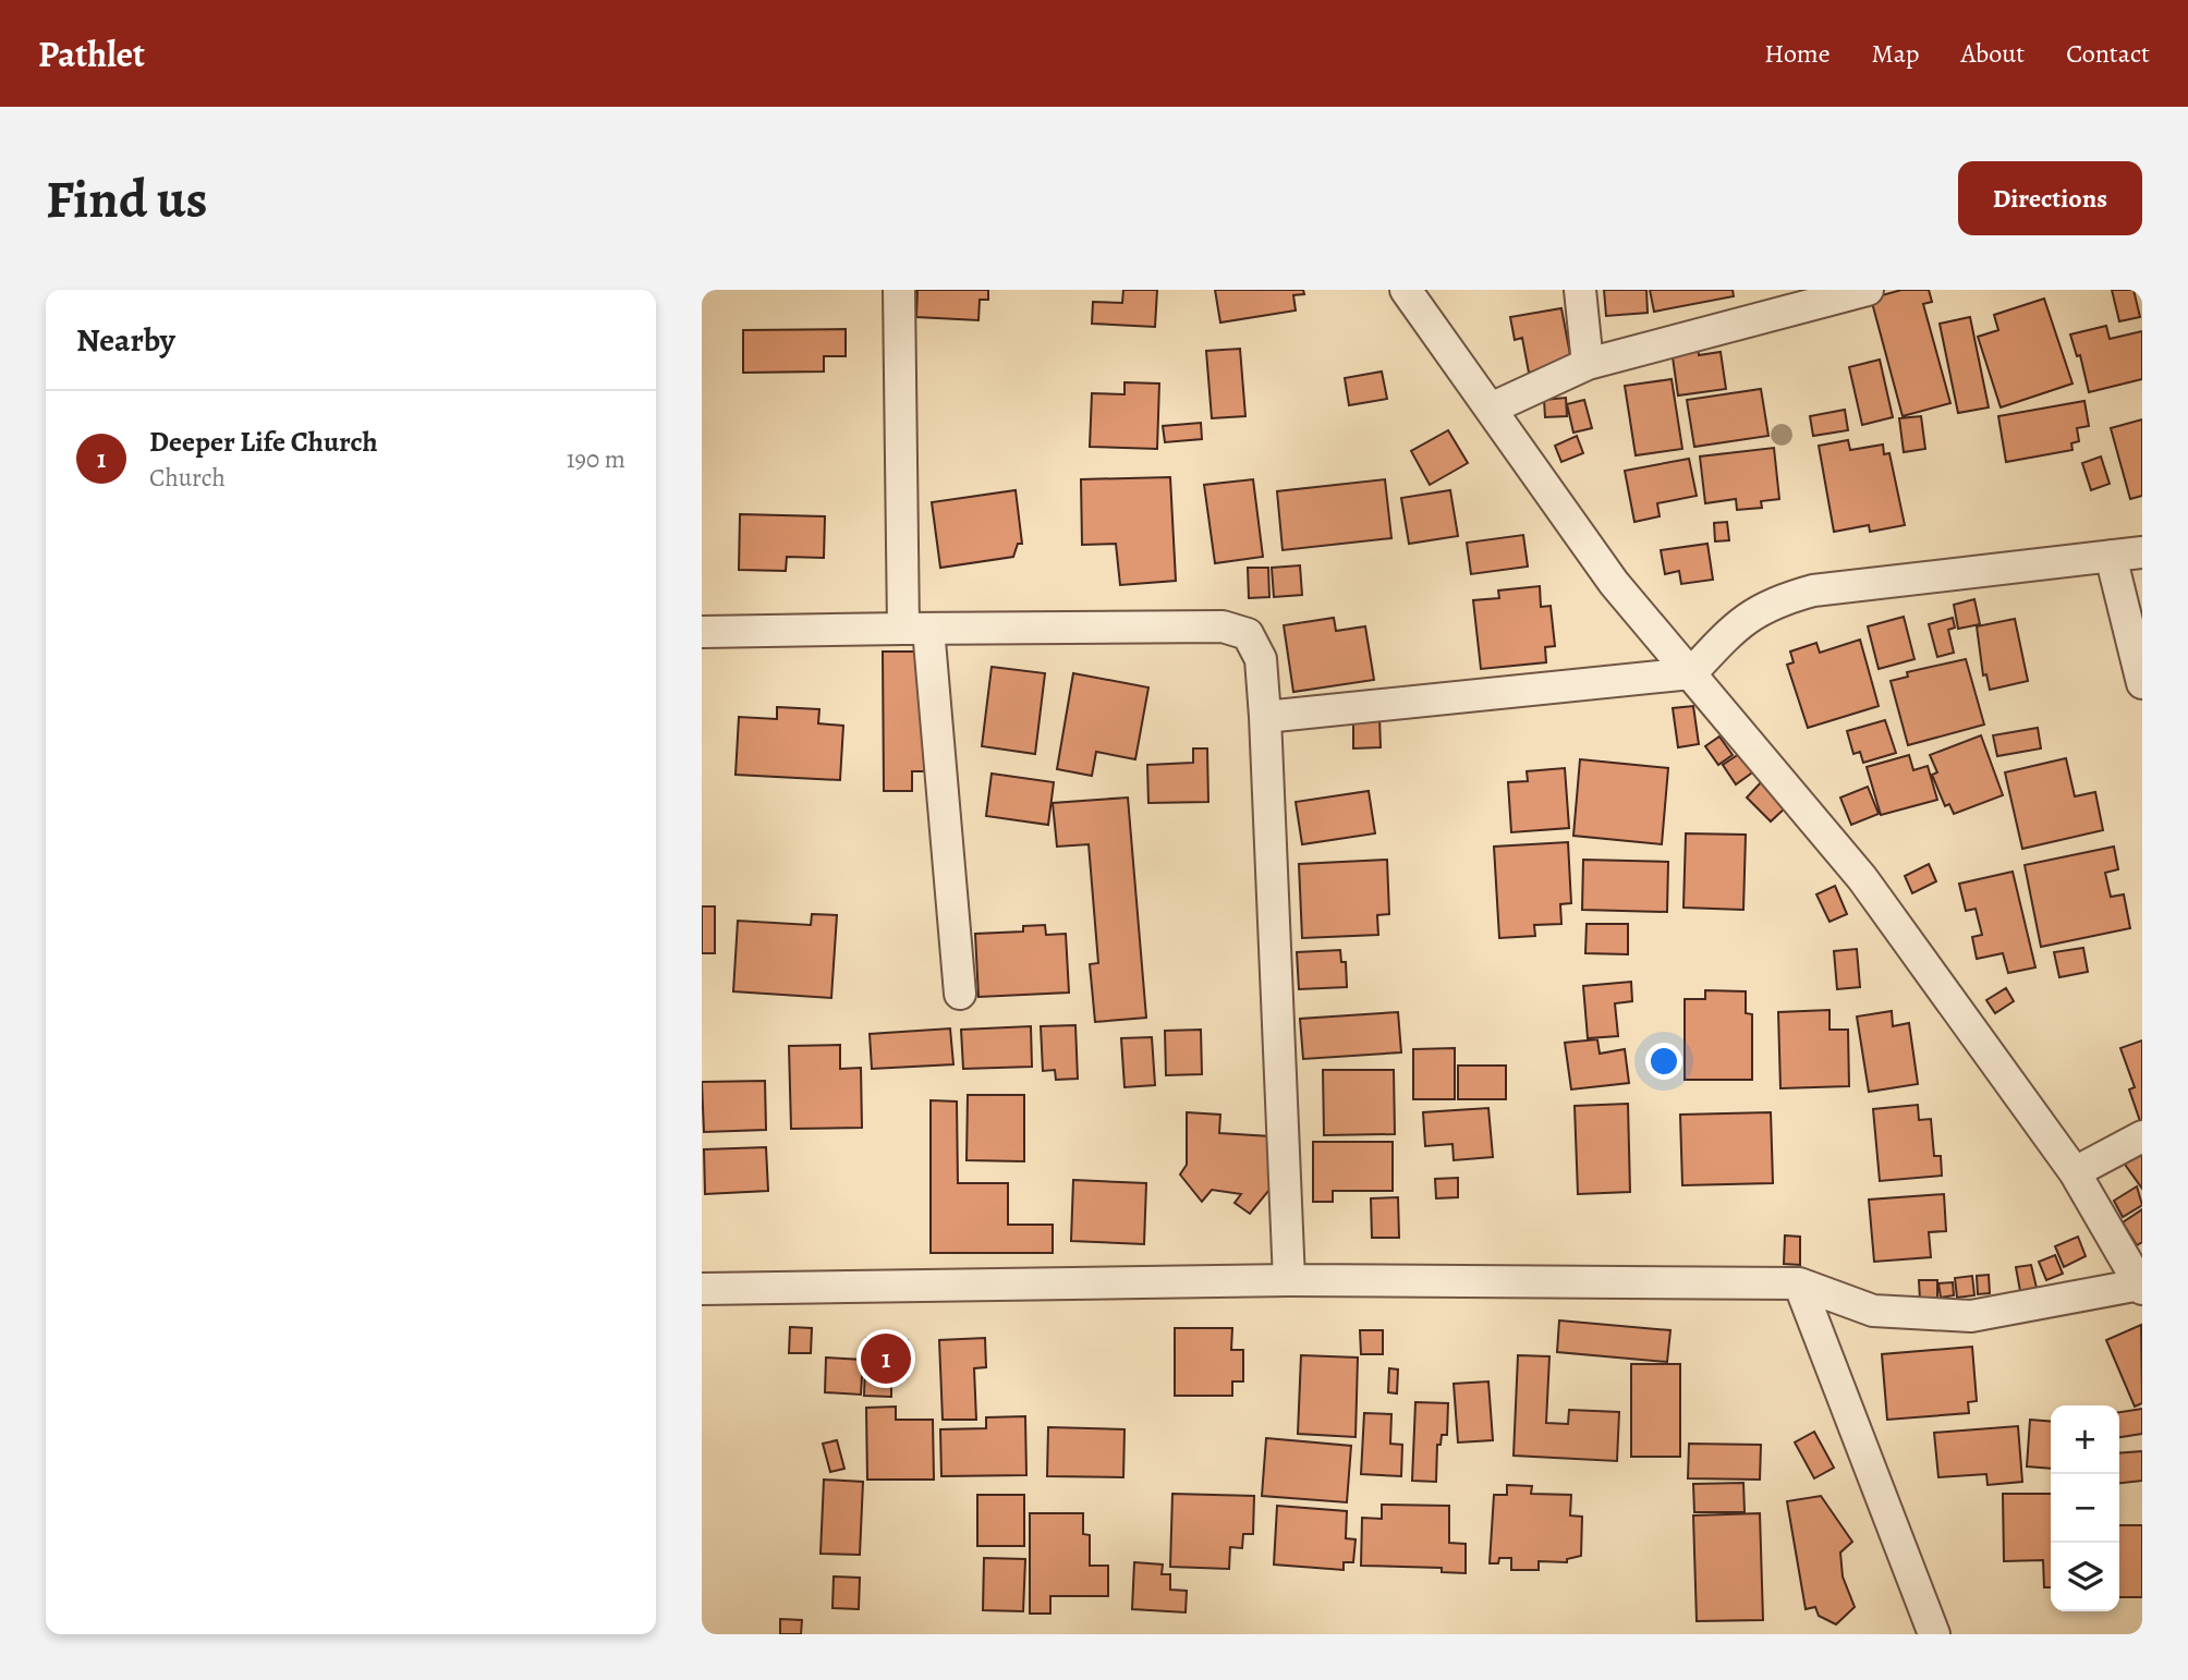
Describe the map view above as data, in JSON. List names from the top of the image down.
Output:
{
  "page": {
    "header": "Pathlet",
    "nav": [
      "Home",
      "Map",
      "About",
      "Contact"
    ],
    "buttons": "Directions",
    "title": "Find us",
    "heading": "Nearby",
    "list": [
      {
        "mark": "1",
        "name": "Deeper Life Church",
        "note": "Church",
        "value": "190 m"
      }
    ],
    "pins": "1",
    "map_buttons": ["+", "−"]
  }
}
